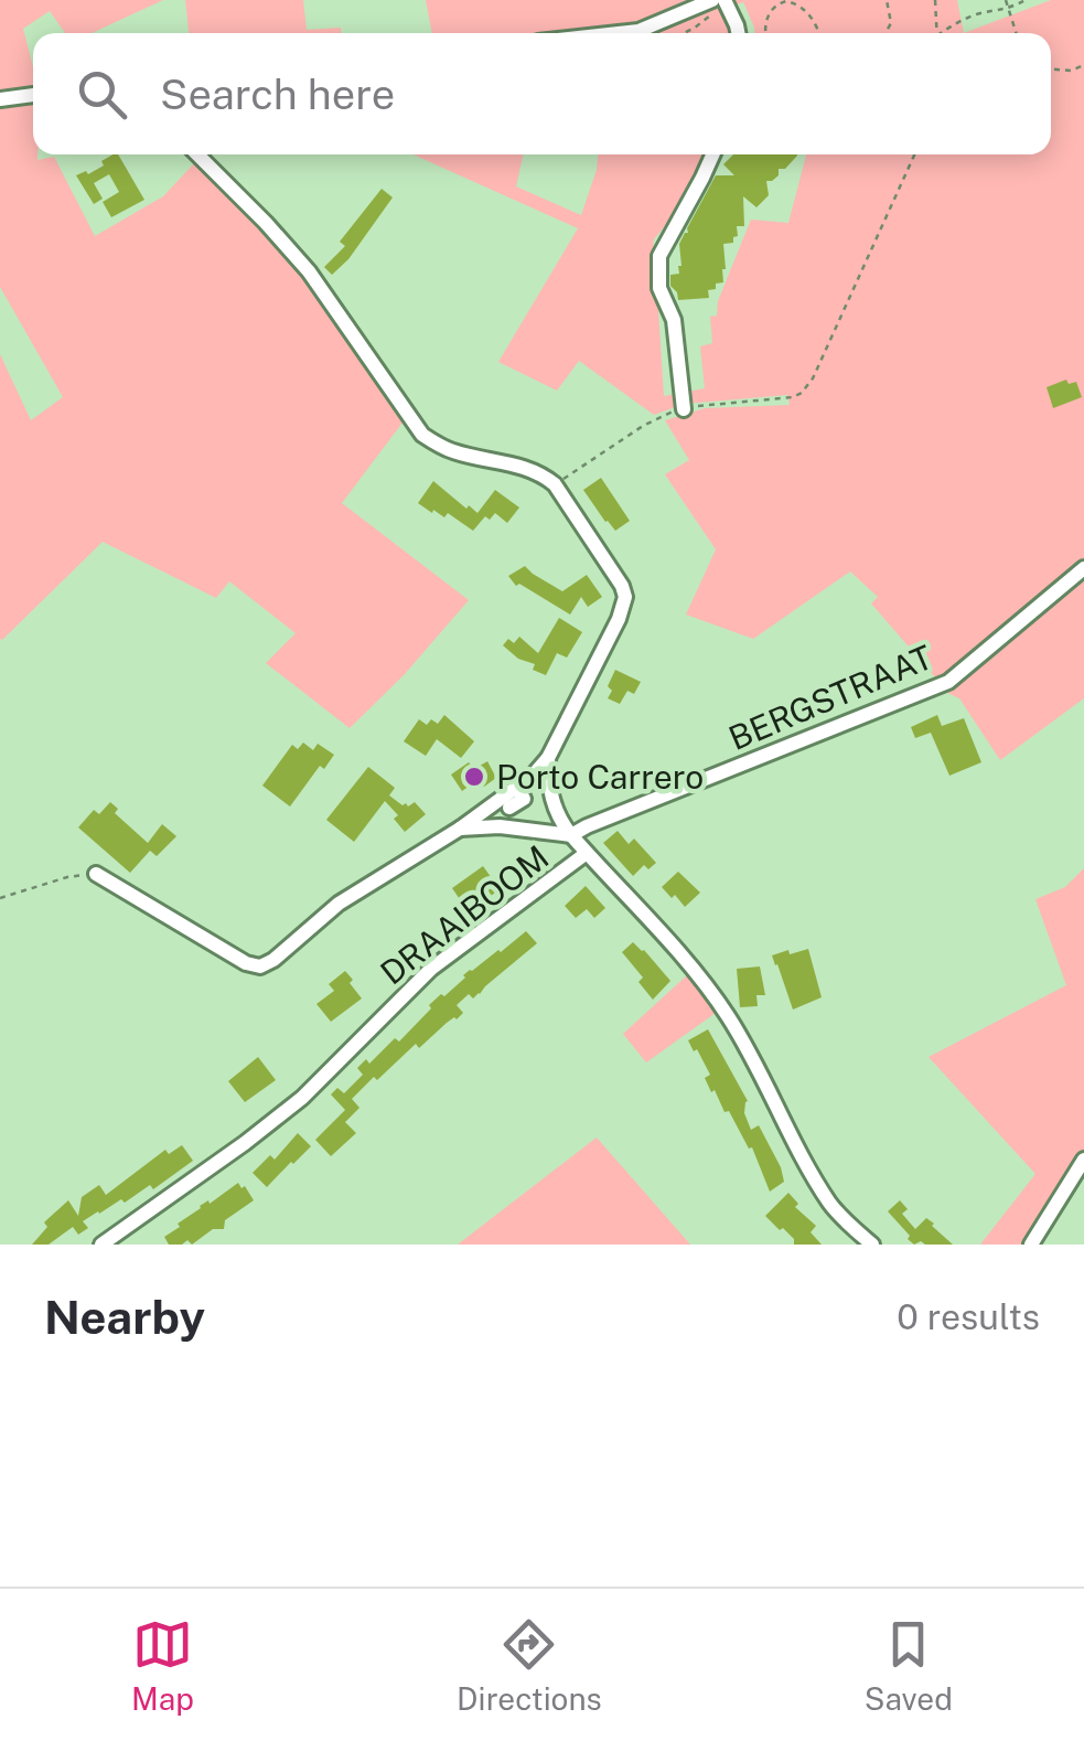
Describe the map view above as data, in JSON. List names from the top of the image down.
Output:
{
  "streets": {
    "street": ["BERGSTRAAT", "DRAAIBOOM"]
  },
  "crossings": [
    ["BERGSTRAAT", "DRAAIBOOM"]
  ],
  "places": ["Porto Carrero"],
  "page": {
    "search": "Search here",
    "heading": ["Nearby", "0 results"],
    "nav": ["Map", "Directions", "Saved"]
  }
}
